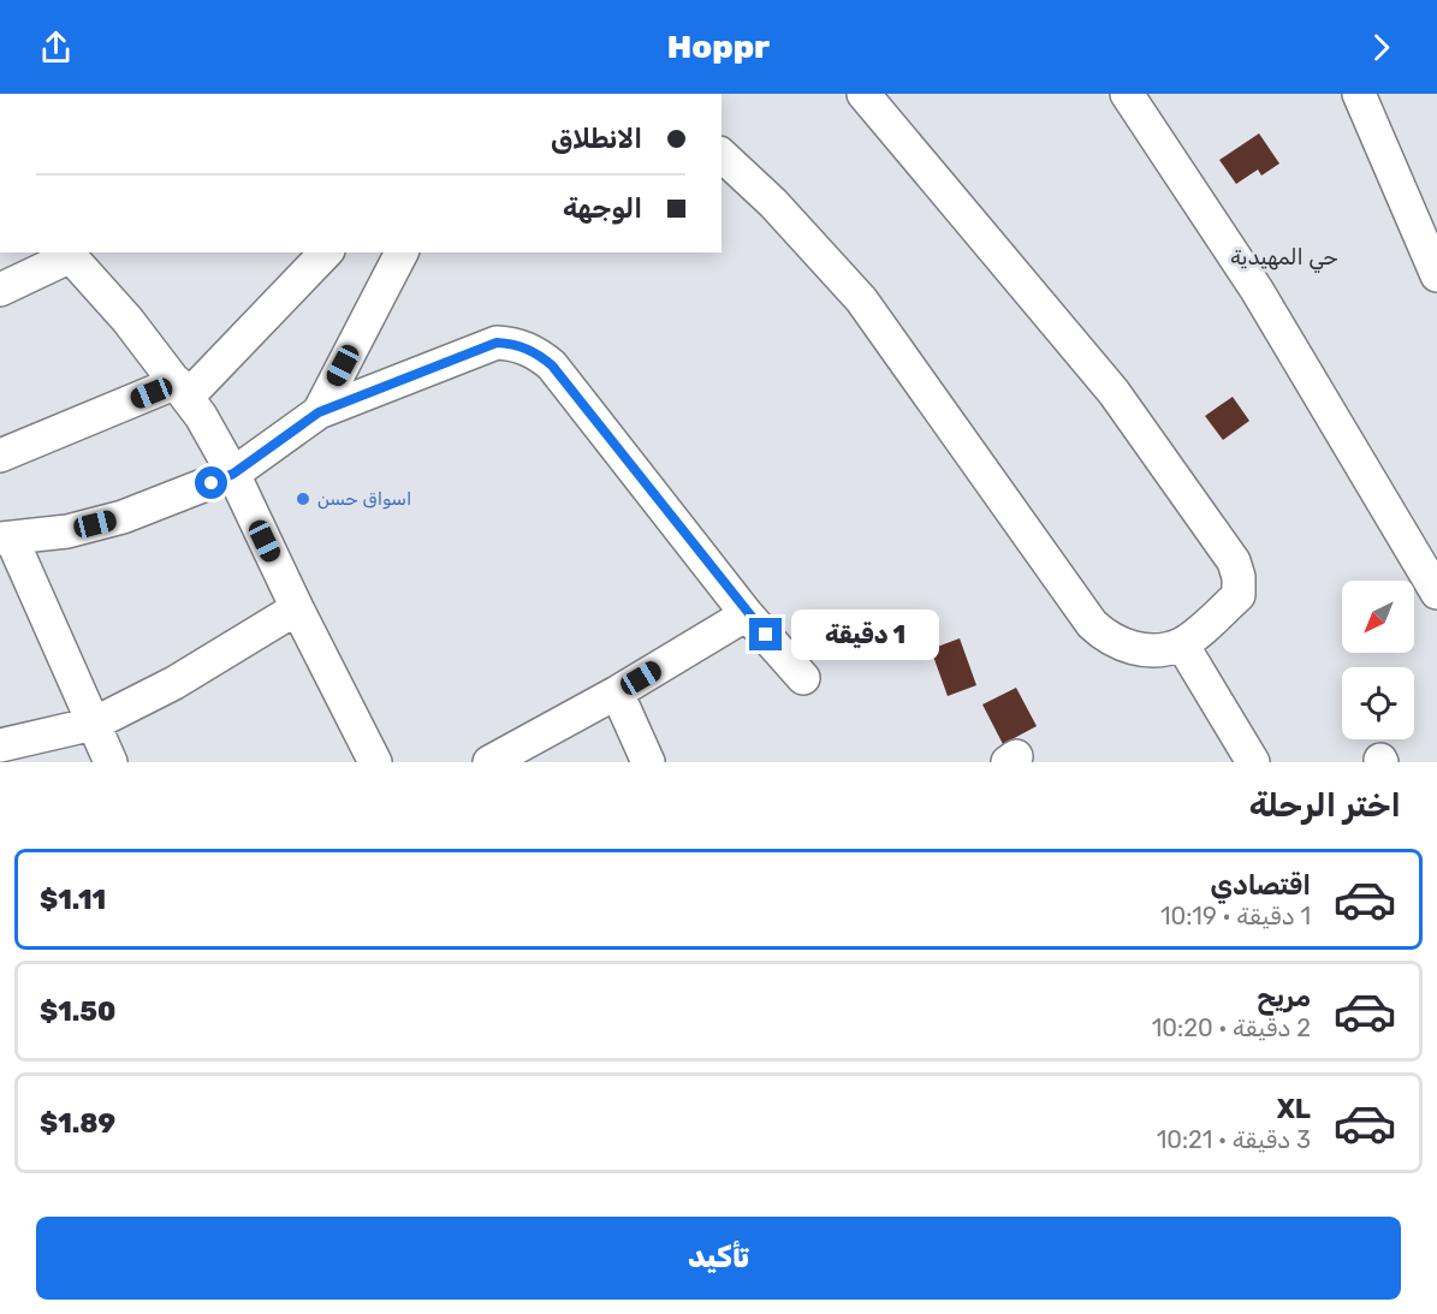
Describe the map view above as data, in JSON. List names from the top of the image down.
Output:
{
  "districts": ["حي المهيدية"],
  "places": ["اسواق حسن"],
  "north": "bottom left",
  "page": {
    "header": "Hoppr",
    "banner": ["الانطلاق", "الوجهة"],
    "bubble": "1 دقيقة",
    "heading": "اختر الرحلة",
    "list": [
      {
        "name": "اقتصادي",
        "note": "1 دقيقة · 10:19",
        "value": "$1.11"
      },
      {
        "name": "مريح",
        "note": "2 دقيقة · 10:20",
        "value": "$1.50"
      },
      {
        "name": "XL",
        "note": "3 دقيقة · 10:21",
        "value": "$1.89"
      }
    ],
    "buttons": "تأكيد"
  }
}
